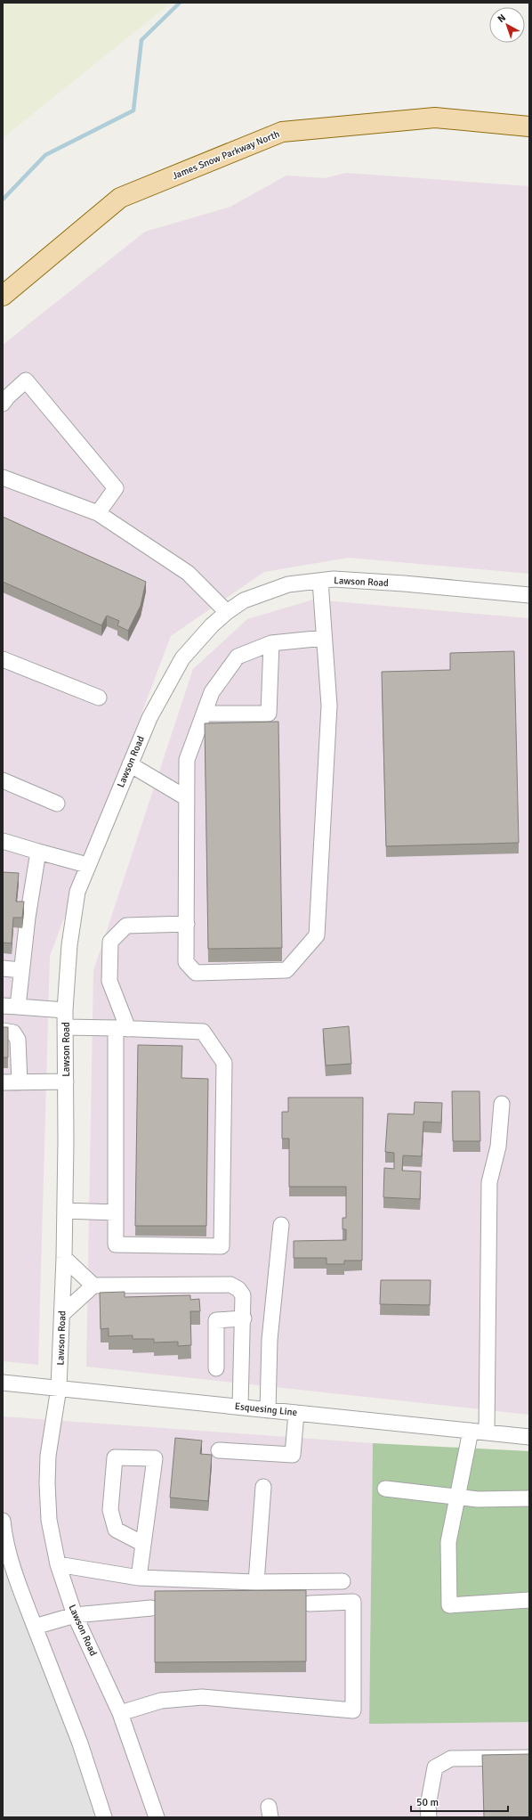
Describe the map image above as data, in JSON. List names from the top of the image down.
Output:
{
  "streets": {
    "main road": ["James Snow Parkway North"],
    "street": ["Lawson Road", "Esquesing Line"]
  },
  "crossings": [
    ["Lawson Road", "Esquesing Line"]
  ],
  "scale_bar": "50 m",
  "north": "top left"
}
